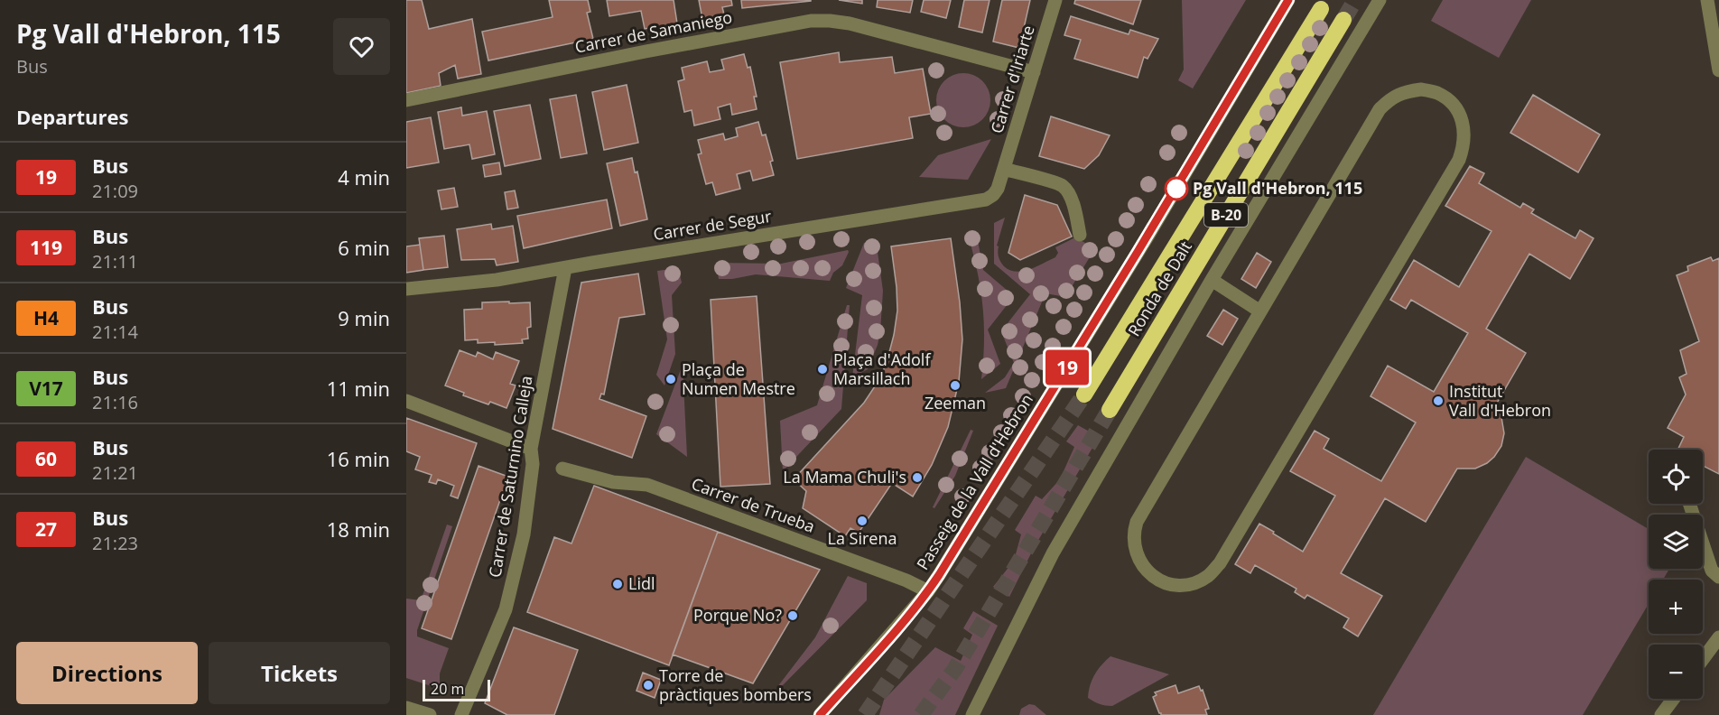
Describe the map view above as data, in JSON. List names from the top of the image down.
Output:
{
  "streets": {
    "highway": ["B-20", "Ronda de Dalt"],
    "street": [
      "Carrer de Samaniego",
      "Carrer d'Iriarte",
      "Carrer de Segur",
      "Carrer de Saturnino Calleja",
      "Passeig de la Vall d'Hebron",
      "Carrer de Trueba"
    ]
  },
  "crossings": [
    ["Carrer de Samaniego", "Carrer d'Iriarte"],
    ["Carrer d'Iriarte", "Carrer de Segur"],
    ["Carrer de Segur", "Carrer de Saturnino Calleja"],
    ["Passeig de la Vall d'Hebron", "Carrer de Trueba"]
  ],
  "places": [
    "Pg Vall d'Hebron, 115",
    "Plaça d'Adolf Marsillach",
    "Plaça de Numen Mestre",
    "Zeeman",
    "Institut Vall d'Hebron",
    "La Mama Chuli's",
    "La Sirena",
    "Lidl",
    "Porque No?",
    "Torre de pràctiques bombers"
  ],
  "lines": ["bus line 19"],
  "scale_bar": "20 m",
  "page": {
    "heading": [
      ["Pg Vall d'Hebron, 115", "Bus"],
      "Departures"
    ],
    "on_map": "19",
    "list": [
      {
        "mark": "19",
        "name": "Bus",
        "note": "21:09",
        "value": "4 min"
      },
      {
        "mark": "119",
        "name": "Bus",
        "note": "21:11",
        "value": "6 min"
      },
      {
        "mark": "H4",
        "name": "Bus",
        "note": "21:14",
        "value": "9 min"
      },
      {
        "mark": "V17",
        "name": "Bus",
        "note": "21:16",
        "value": "11 min"
      },
      {
        "mark": "60",
        "name": "Bus",
        "note": "21:21",
        "value": "16 min"
      },
      {
        "mark": "27",
        "name": "Bus",
        "note": "21:23",
        "value": "18 min"
      }
    ],
    "map_buttons": ["+", "−"],
    "buttons": ["Directions", "Tickets"],
    "scale": "20 m"
  }
}
